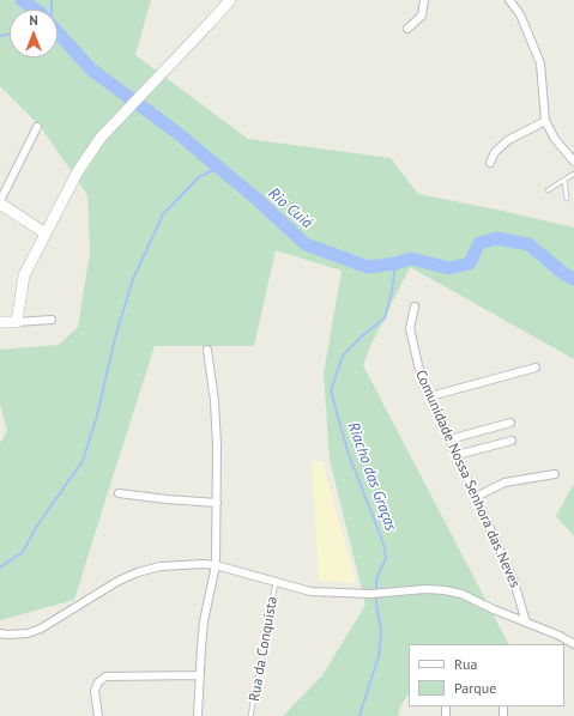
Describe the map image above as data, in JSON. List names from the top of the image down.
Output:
{
  "streets": {
    "street": ["Comunidade Nossa Senhora das Neves"],
    "lane": ["Rua da Conquista"]
  },
  "water": ["Rio Cuiá", "Riacho das Graças"],
  "legend": ["Rua", "Parque"],
  "north": "top"
}
